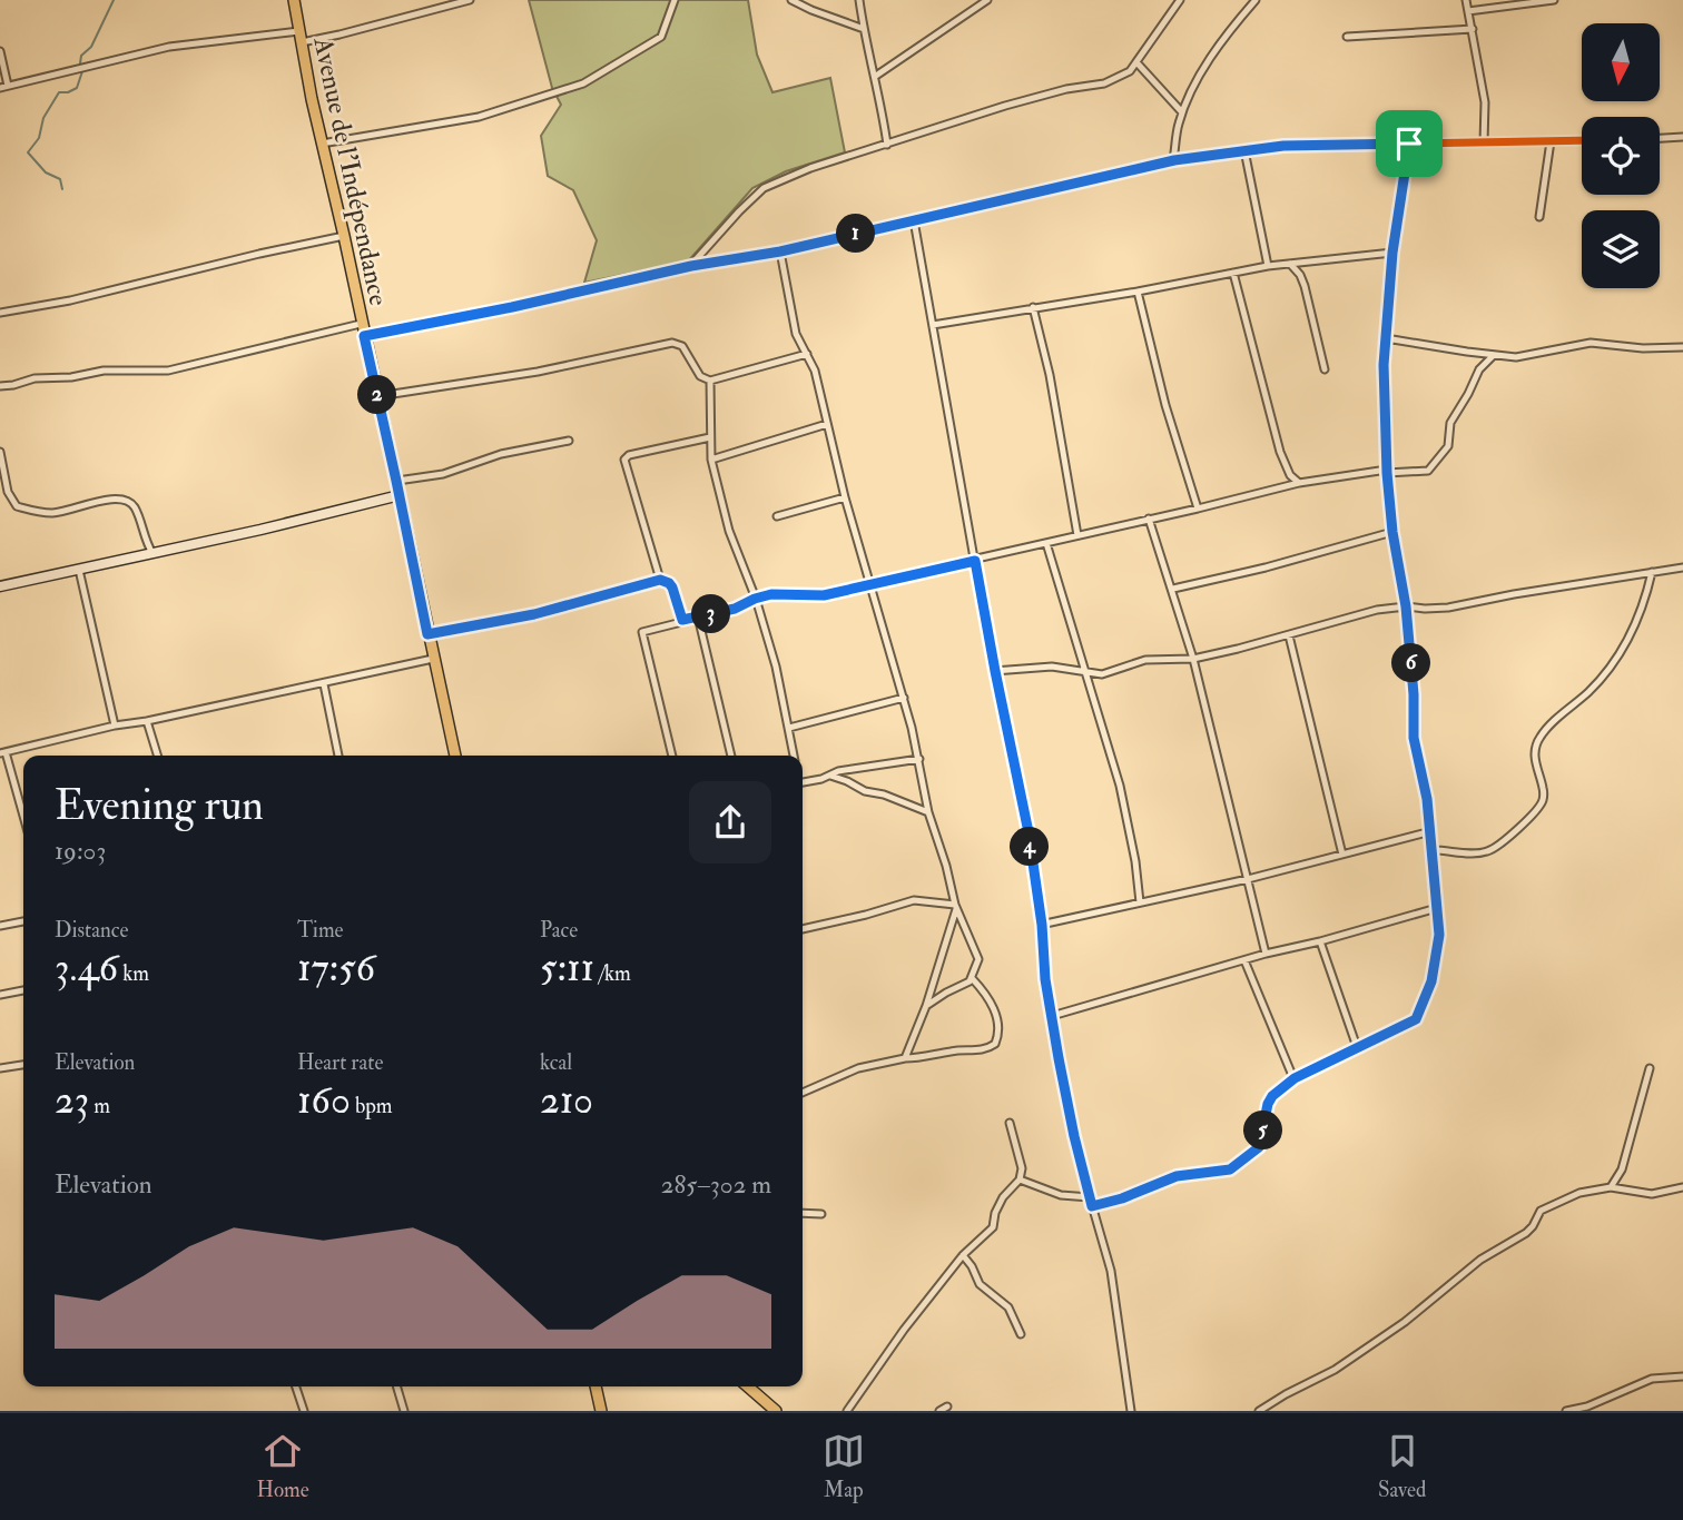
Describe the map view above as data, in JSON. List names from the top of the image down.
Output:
{
  "streets": {
    "main road": ["Avenue de l'Indépendance"]
  },
  "north": "bottom",
  "page": {
    "pins": [
      "1",
      "2",
      "3",
      "6",
      "4",
      "5"
    ],
    "heading": ["Evening run", "19:03"],
    "stats": [
      ["Distance", "3.46 km"],
      ["Time", "17:56"],
      ["Pace", "5:11 /km"],
      ["Elevation", "23 m"],
      ["Heart rate", "160 bpm"],
      ["kcal", "210"]
    ],
    "chart": ["Elevation", "285–302 m"],
    "tabs": ["Home", "Map", "Saved"]
  }
}
